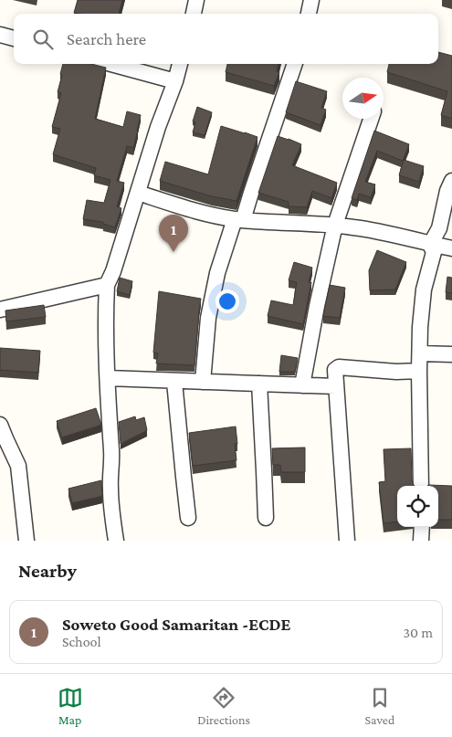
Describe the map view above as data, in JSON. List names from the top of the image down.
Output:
{
  "north": "right",
  "page": {
    "search": "Search here",
    "pins": "1",
    "heading": "Nearby",
    "list": [
      {
        "mark": "1",
        "name": "Soweto Good Samaritan -ECDE",
        "note": "School",
        "value": "30 m"
      }
    ],
    "nav": ["Map", "Directions", "Saved"]
  }
}
